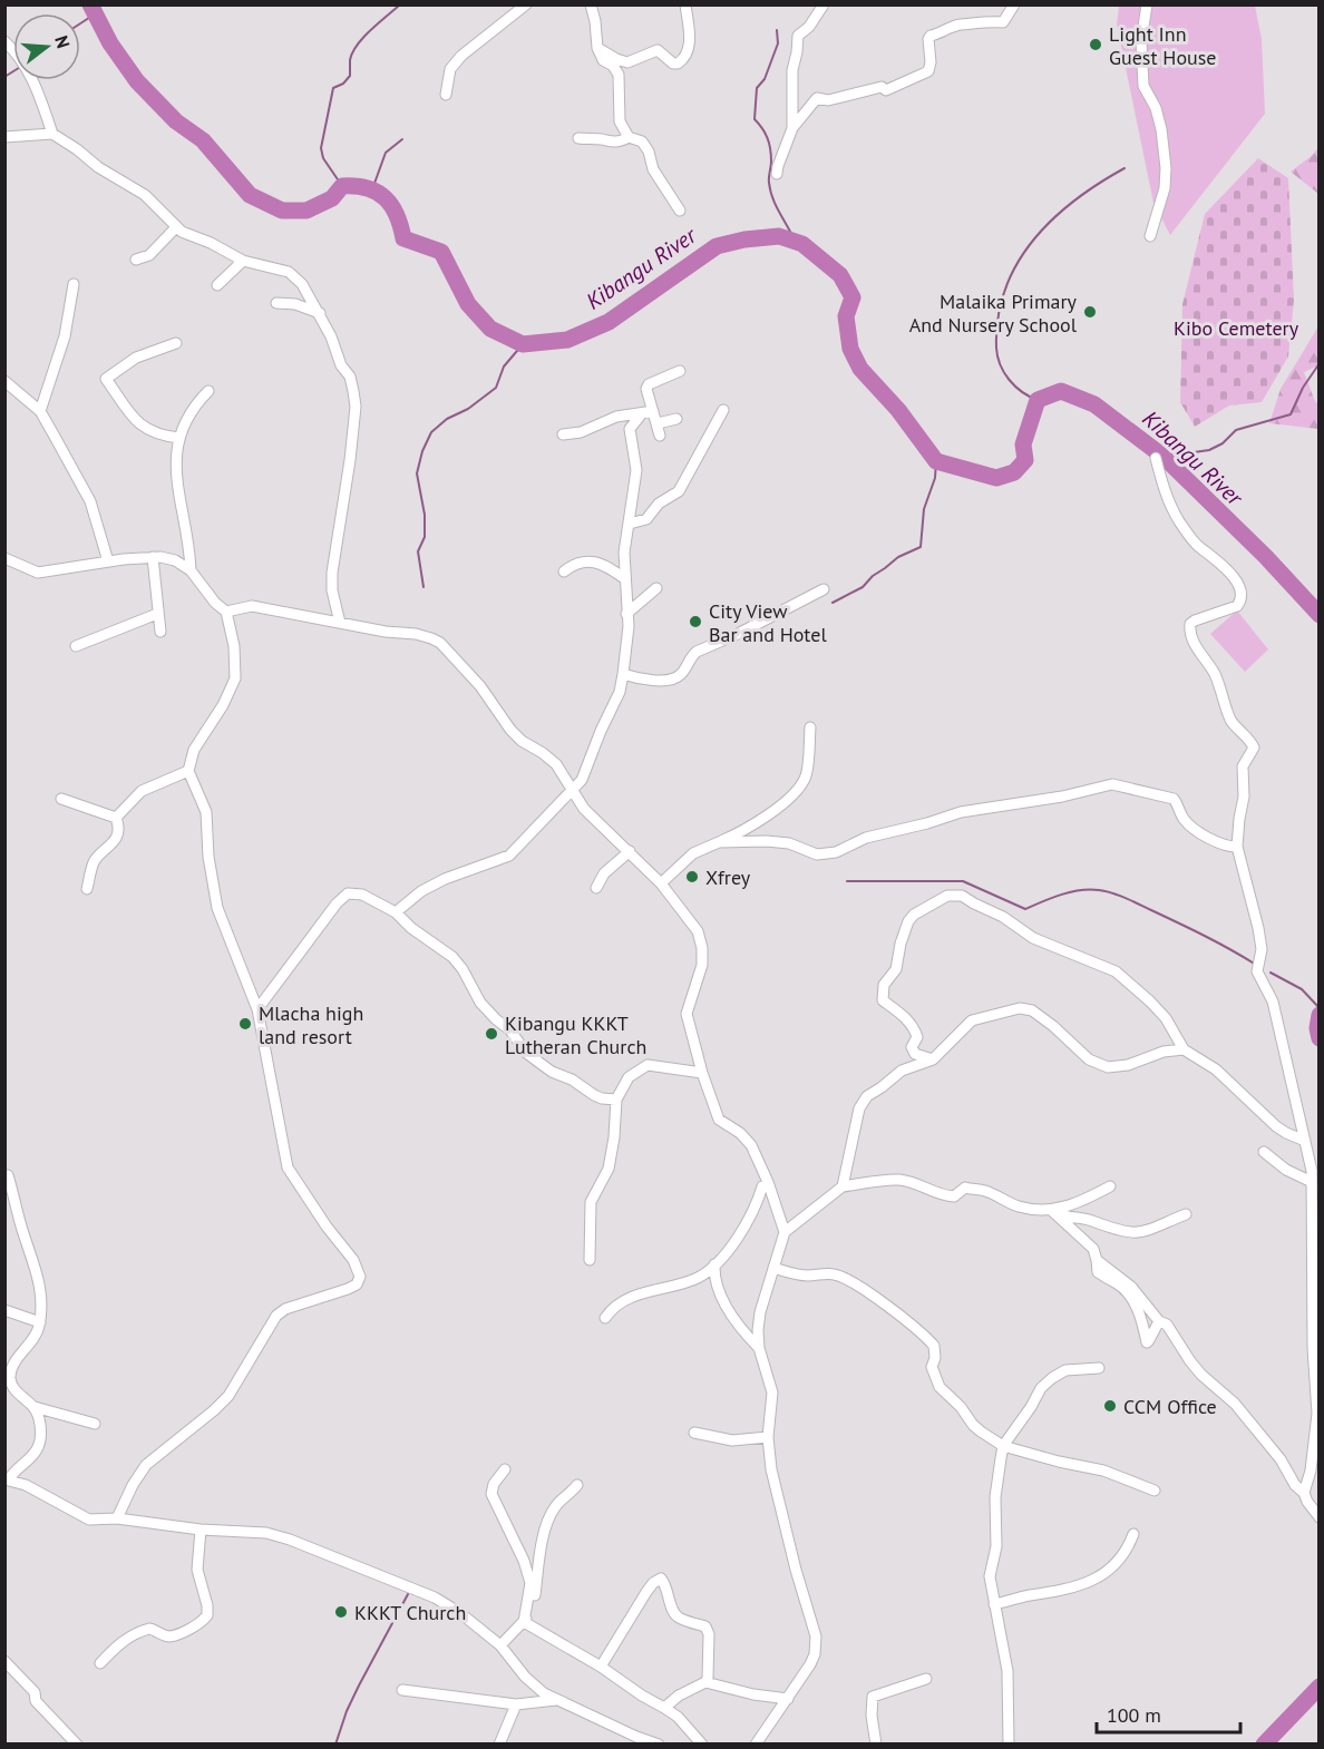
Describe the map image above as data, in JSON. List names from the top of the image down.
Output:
{
  "water": ["Kibangu River"],
  "parks": ["Kibo Cemetery"],
  "places": [
    "Light Inn Guest House",
    "Malaika Primary And Nursery School",
    "City View Bar and Hotel",
    "Xfrey",
    "Mlacha high land resort",
    "Kibangu KKKT Lutheran Church",
    "CCM Office",
    "KKKT Church"
  ],
  "scale_bar": "100 m",
  "north": "right"
}
